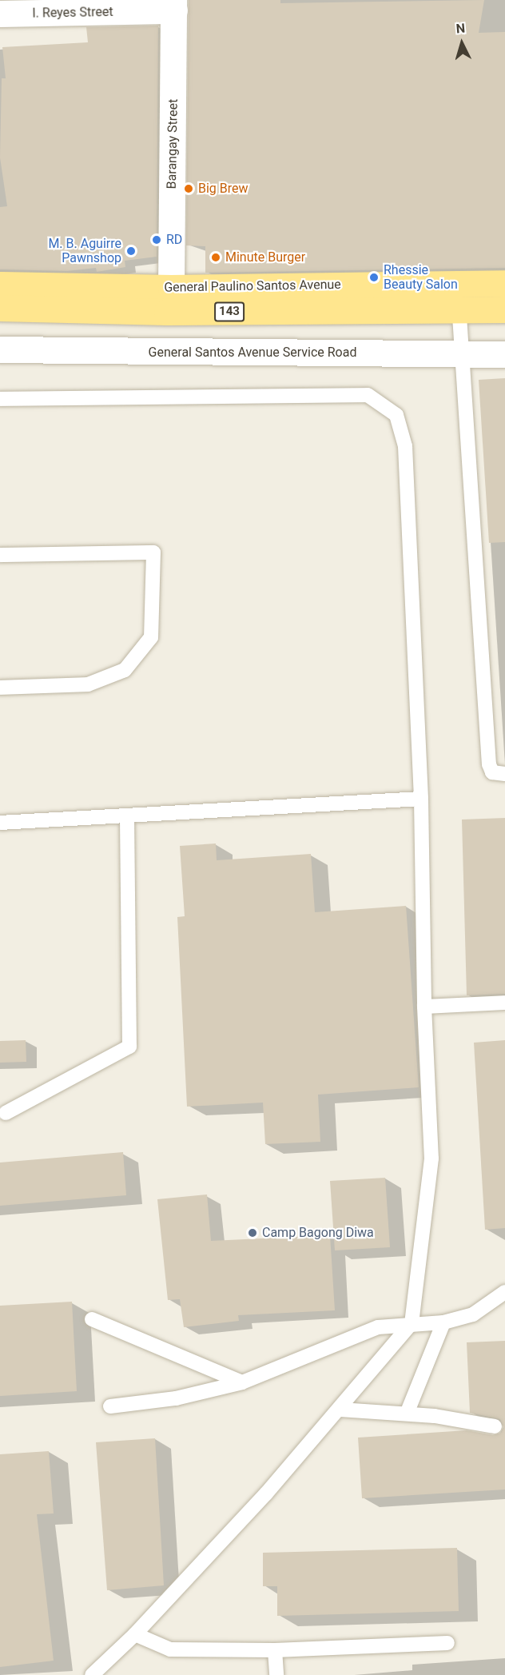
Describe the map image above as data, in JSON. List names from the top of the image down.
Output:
{
  "streets": {
    "main road": ["General Paulino Santos Avenue", "143"],
    "street": ["I. Reyes Street", "Barangay Street", "General Santos Avenue Service Road"]
  },
  "crossings": [
    ["I. Reyes Street", "Barangay Street"],
    ["Barangay Street", "General Paulino Santos Avenue"]
  ],
  "places": [
    "Big Brew",
    "RD",
    "M. B. Aguirre Pawnshop",
    "Minute Burger",
    "Rhessie Beauty Salon",
    "Camp Bagong Diwa"
  ],
  "north": "top"
}
